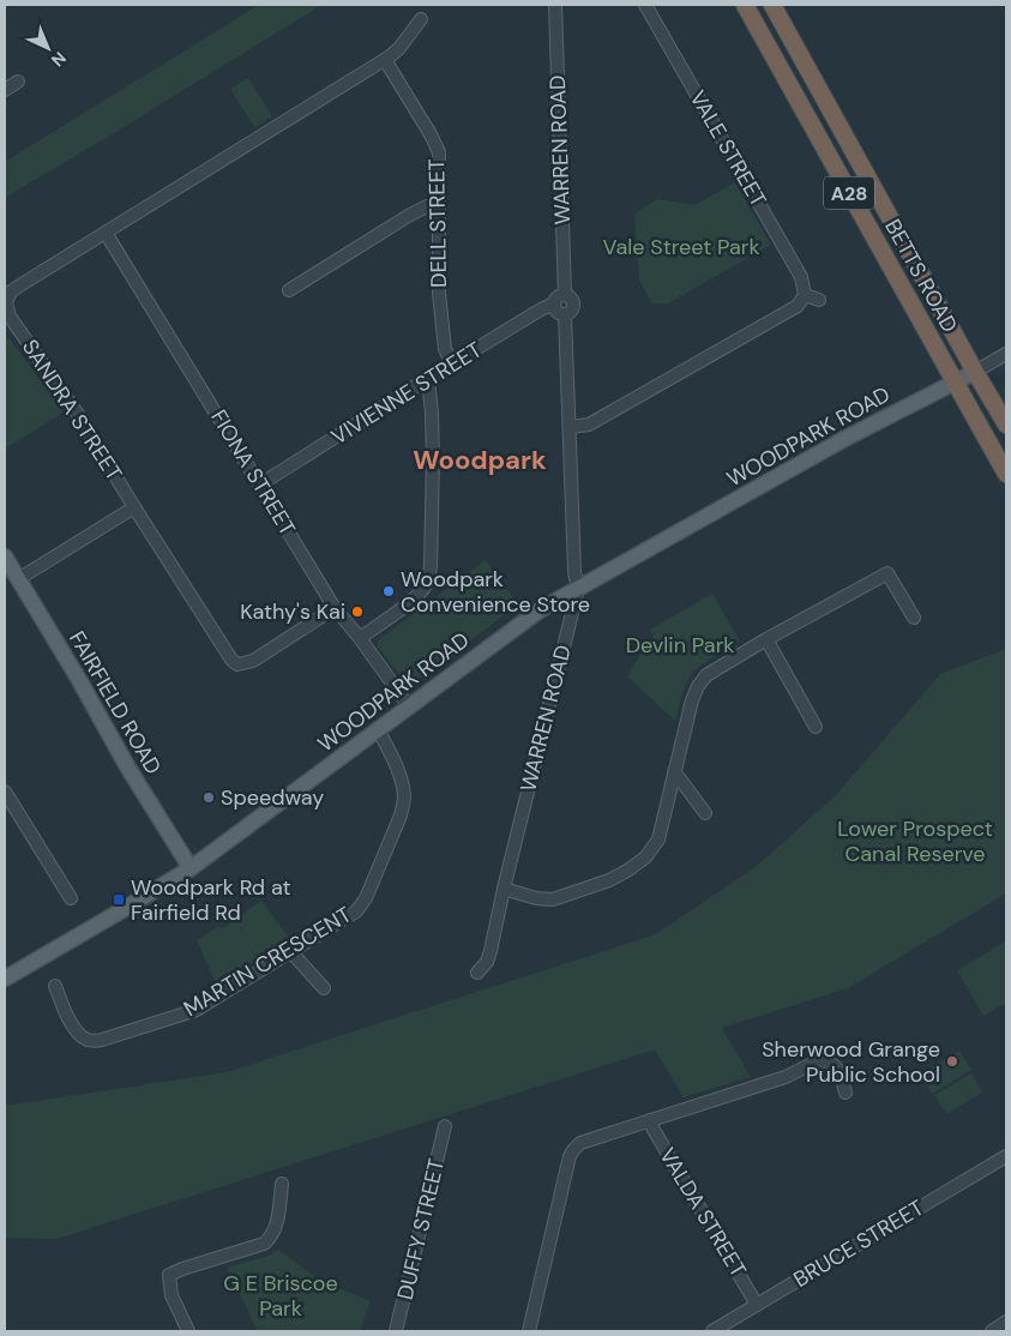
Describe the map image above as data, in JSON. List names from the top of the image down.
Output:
{
  "streets": {
    "highway": ["A28", "BETTS ROAD"],
    "main road": ["WOODPARK ROAD", "FAIRFIELD ROAD"],
    "street": [
      "VALE STREET",
      "WARREN ROAD",
      "DELL STREET",
      "VIVIENNE STREET",
      "SANDRA STREET",
      "FIONA STREET",
      "MARTIN CRESCENT",
      "VALDA STREET",
      "DUFFY STREET",
      "BRUCE STREET"
    ]
  },
  "crossings": [
    ["WARREN ROAD", "VIVIENNE STREET"],
    ["WARREN ROAD", "WOODPARK ROAD"],
    ["DELL STREET", "VIVIENNE STREET"],
    ["DELL STREET", "SANDRA STREET"],
    ["BETTS ROAD", "WOODPARK ROAD"],
    ["VIVIENNE STREET", "FIONA STREET"],
    ["SANDRA STREET", "FIONA STREET"],
    ["WOODPARK ROAD", "FIONA STREET"],
    ["WOODPARK ROAD", "FAIRFIELD ROAD"],
    ["WOODPARK ROAD", "MARTIN CRESCENT"],
    ["VALDA STREET", "BRUCE STREET"]
  ],
  "districts": ["Woodpark"],
  "parks": [
    "Vale Street Park",
    "Devlin Park",
    "Lower Prospect Canal Reserve",
    "G E Briscoe Park"
  ],
  "places": {
    "other": [
      "Woodpark Convenience Store",
      "Kathy's Kai",
      "Speedway",
      "Sherwood Grange Public School"
    ],
    "transit": ["Woodpark Rd at Fairfield Rd"]
  },
  "north": "bottom right"
}
